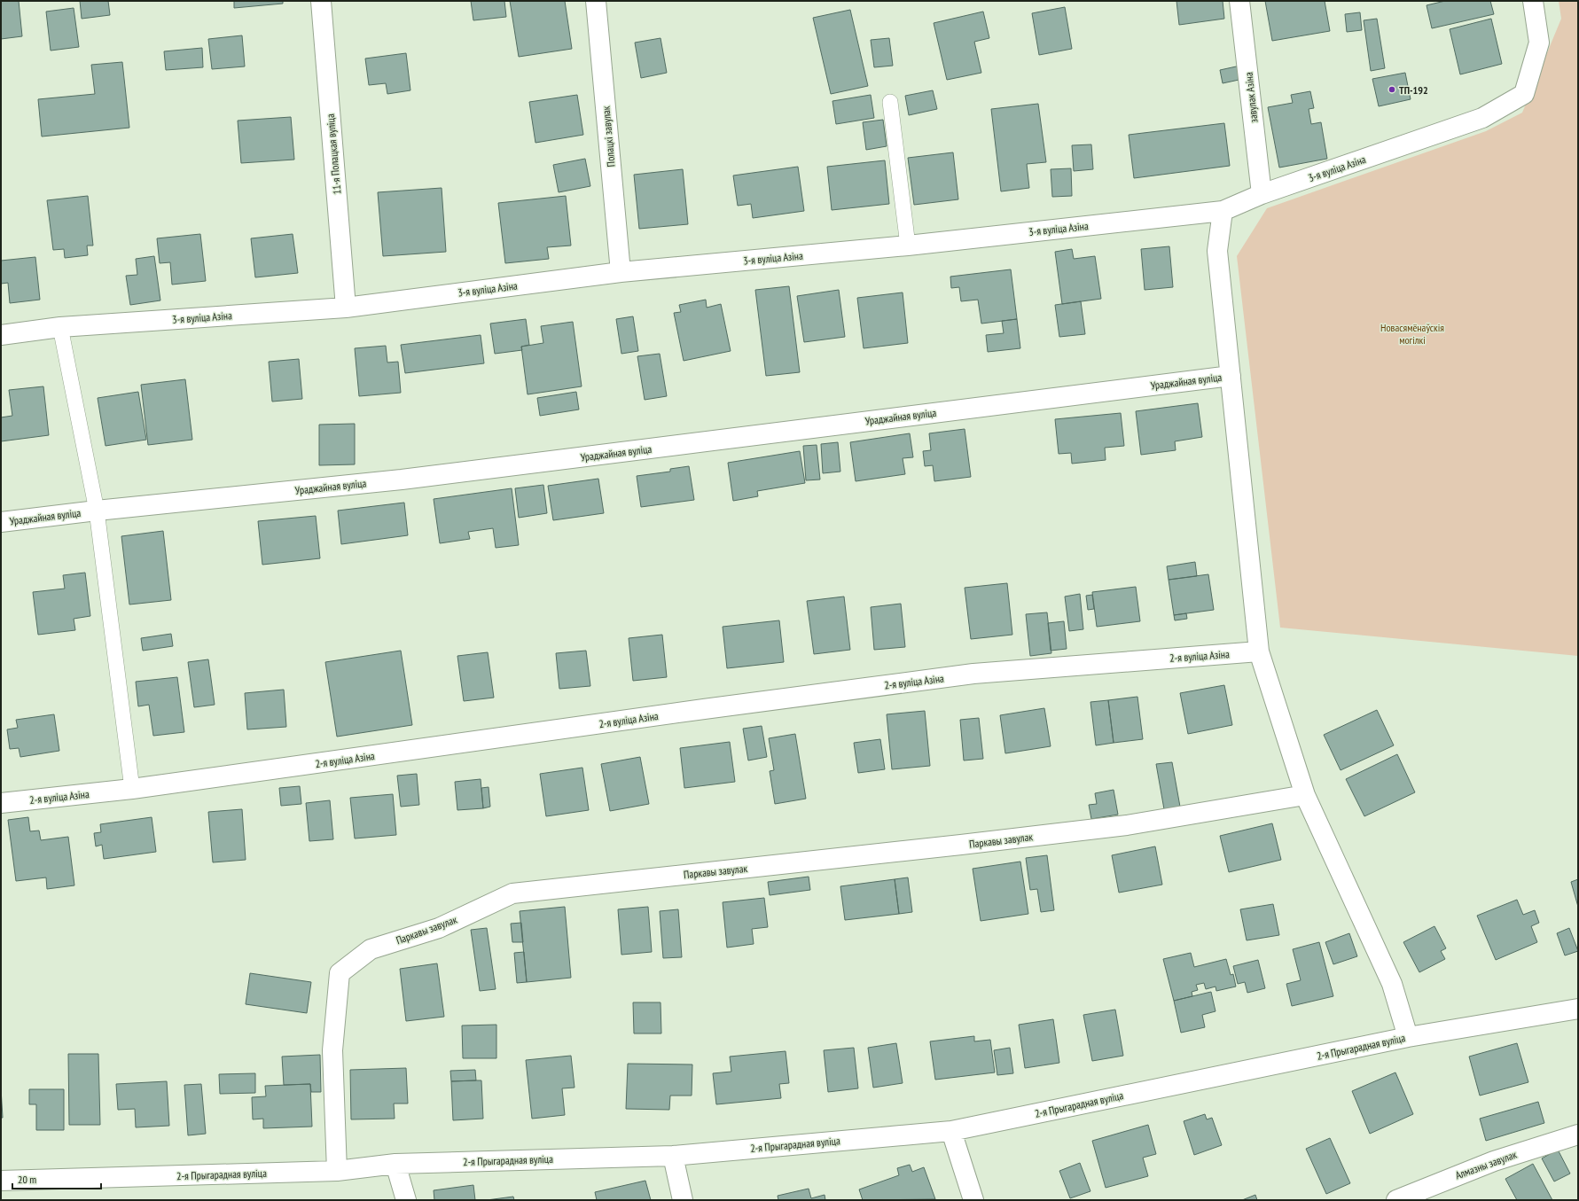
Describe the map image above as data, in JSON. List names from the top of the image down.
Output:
{
  "streets": {
    "street": [
      "завулак Азіна",
      "Полацкі завулак",
      "11-я Полацкая вуліца",
      "3-я вуліца Азіна",
      "Ураджайная вуліца",
      "2-я вуліца Азіна",
      "Паркавы завулак",
      "2-я Прыгарадная вуліца",
      "Алмазны завулак"
    ]
  },
  "crossings": [
    ["завулак Азіна", "3-я вуліца Азіна"],
    ["Полацкі завулак", "3-я вуліца Азіна"],
    ["11-я Полацкая вуліца", "3-я вуліца Азіна"],
    ["Паркавы завулак", "2-я Прыгарадная вуліца"]
  ],
  "parks": ["Новасямёнаўскія могілкі"],
  "places": ["ТП-192"],
  "scale_bar": "20 m"
}
